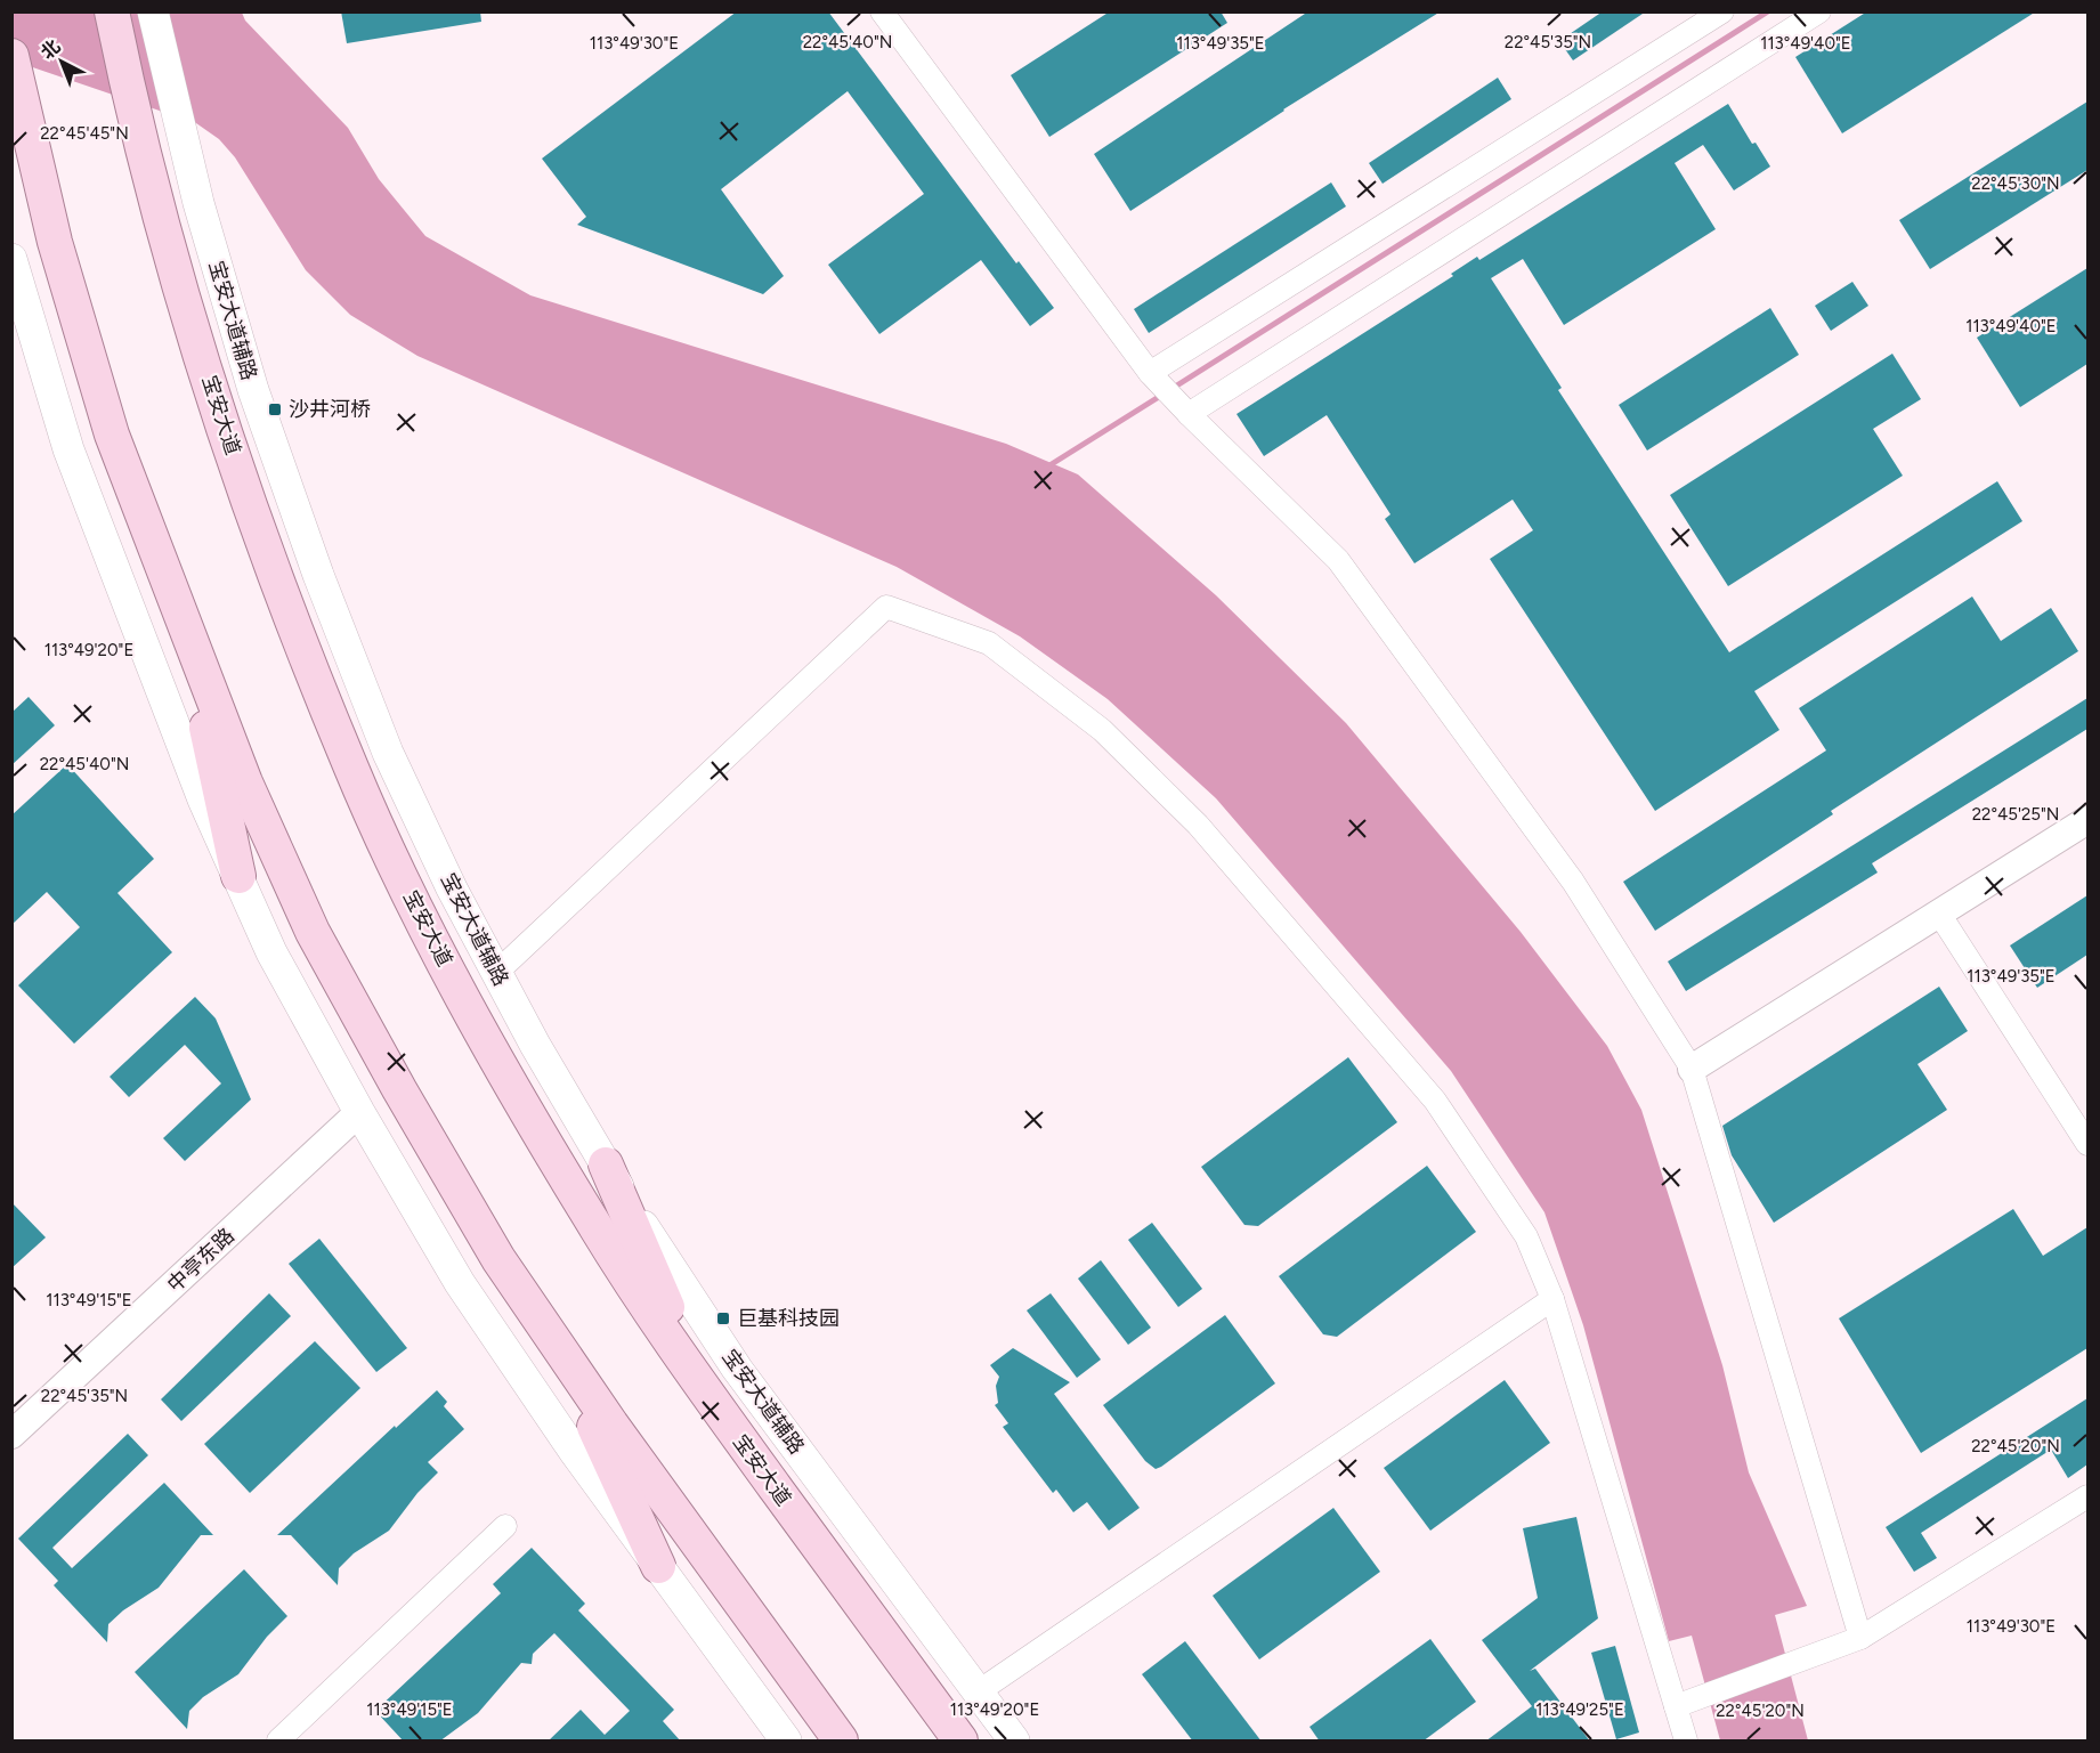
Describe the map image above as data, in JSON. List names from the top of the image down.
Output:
{
  "streets": {
    "main road": ["宝安大道辅路", "宝安大道"],
    "street": ["中亭东路"]
  },
  "places": {
    "transit": ["沙井河桥", "巨基科技园"]
  },
  "north": "top left",
  "coordinates": [
    "22°45'35\"N",
    "22°45'40\"N",
    "113°49'40\"E",
    "113°49'30\"E",
    "113°49'35\"E",
    "22°45'45\"N",
    "22°45'30\"N",
    "113°49'20\"E",
    "22°45'25\"N",
    "113°49'15\"E",
    "22°45'20\"N",
    "113°49'25\"E"
  ]
}
